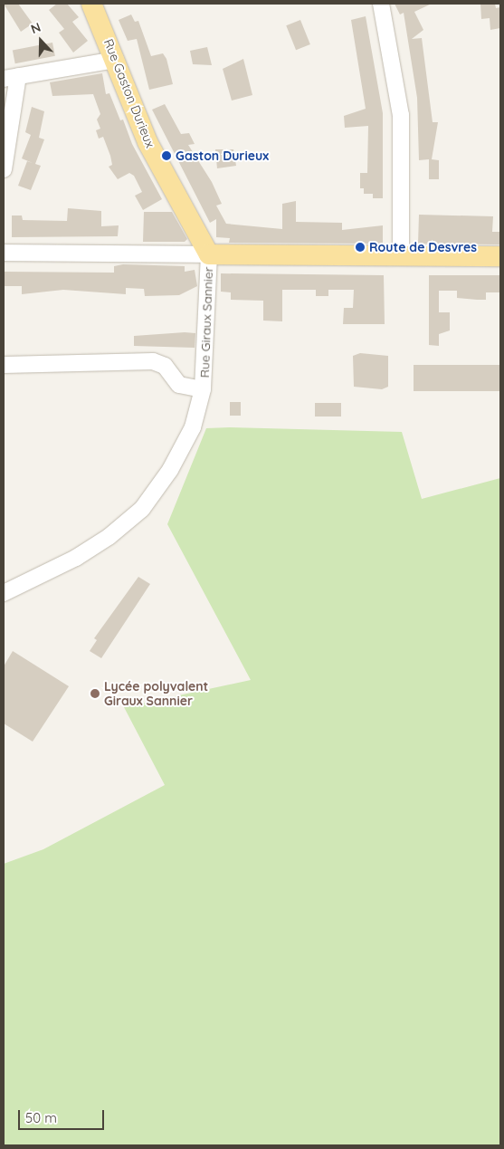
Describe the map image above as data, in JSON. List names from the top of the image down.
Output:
{
  "streets": {
    "main road": ["Rue Gaston Durieux"],
    "street": ["Rue Giraux Sannier"]
  },
  "crossings": [
    ["Rue Gaston Durieux", "Rue Giraux Sannier"]
  ],
  "places": ["Gaston Durieux", "Route de Desvres", "Lycée polyvalent Giraux Sannier"],
  "scale_bar": "50 m",
  "north": "top"
}
